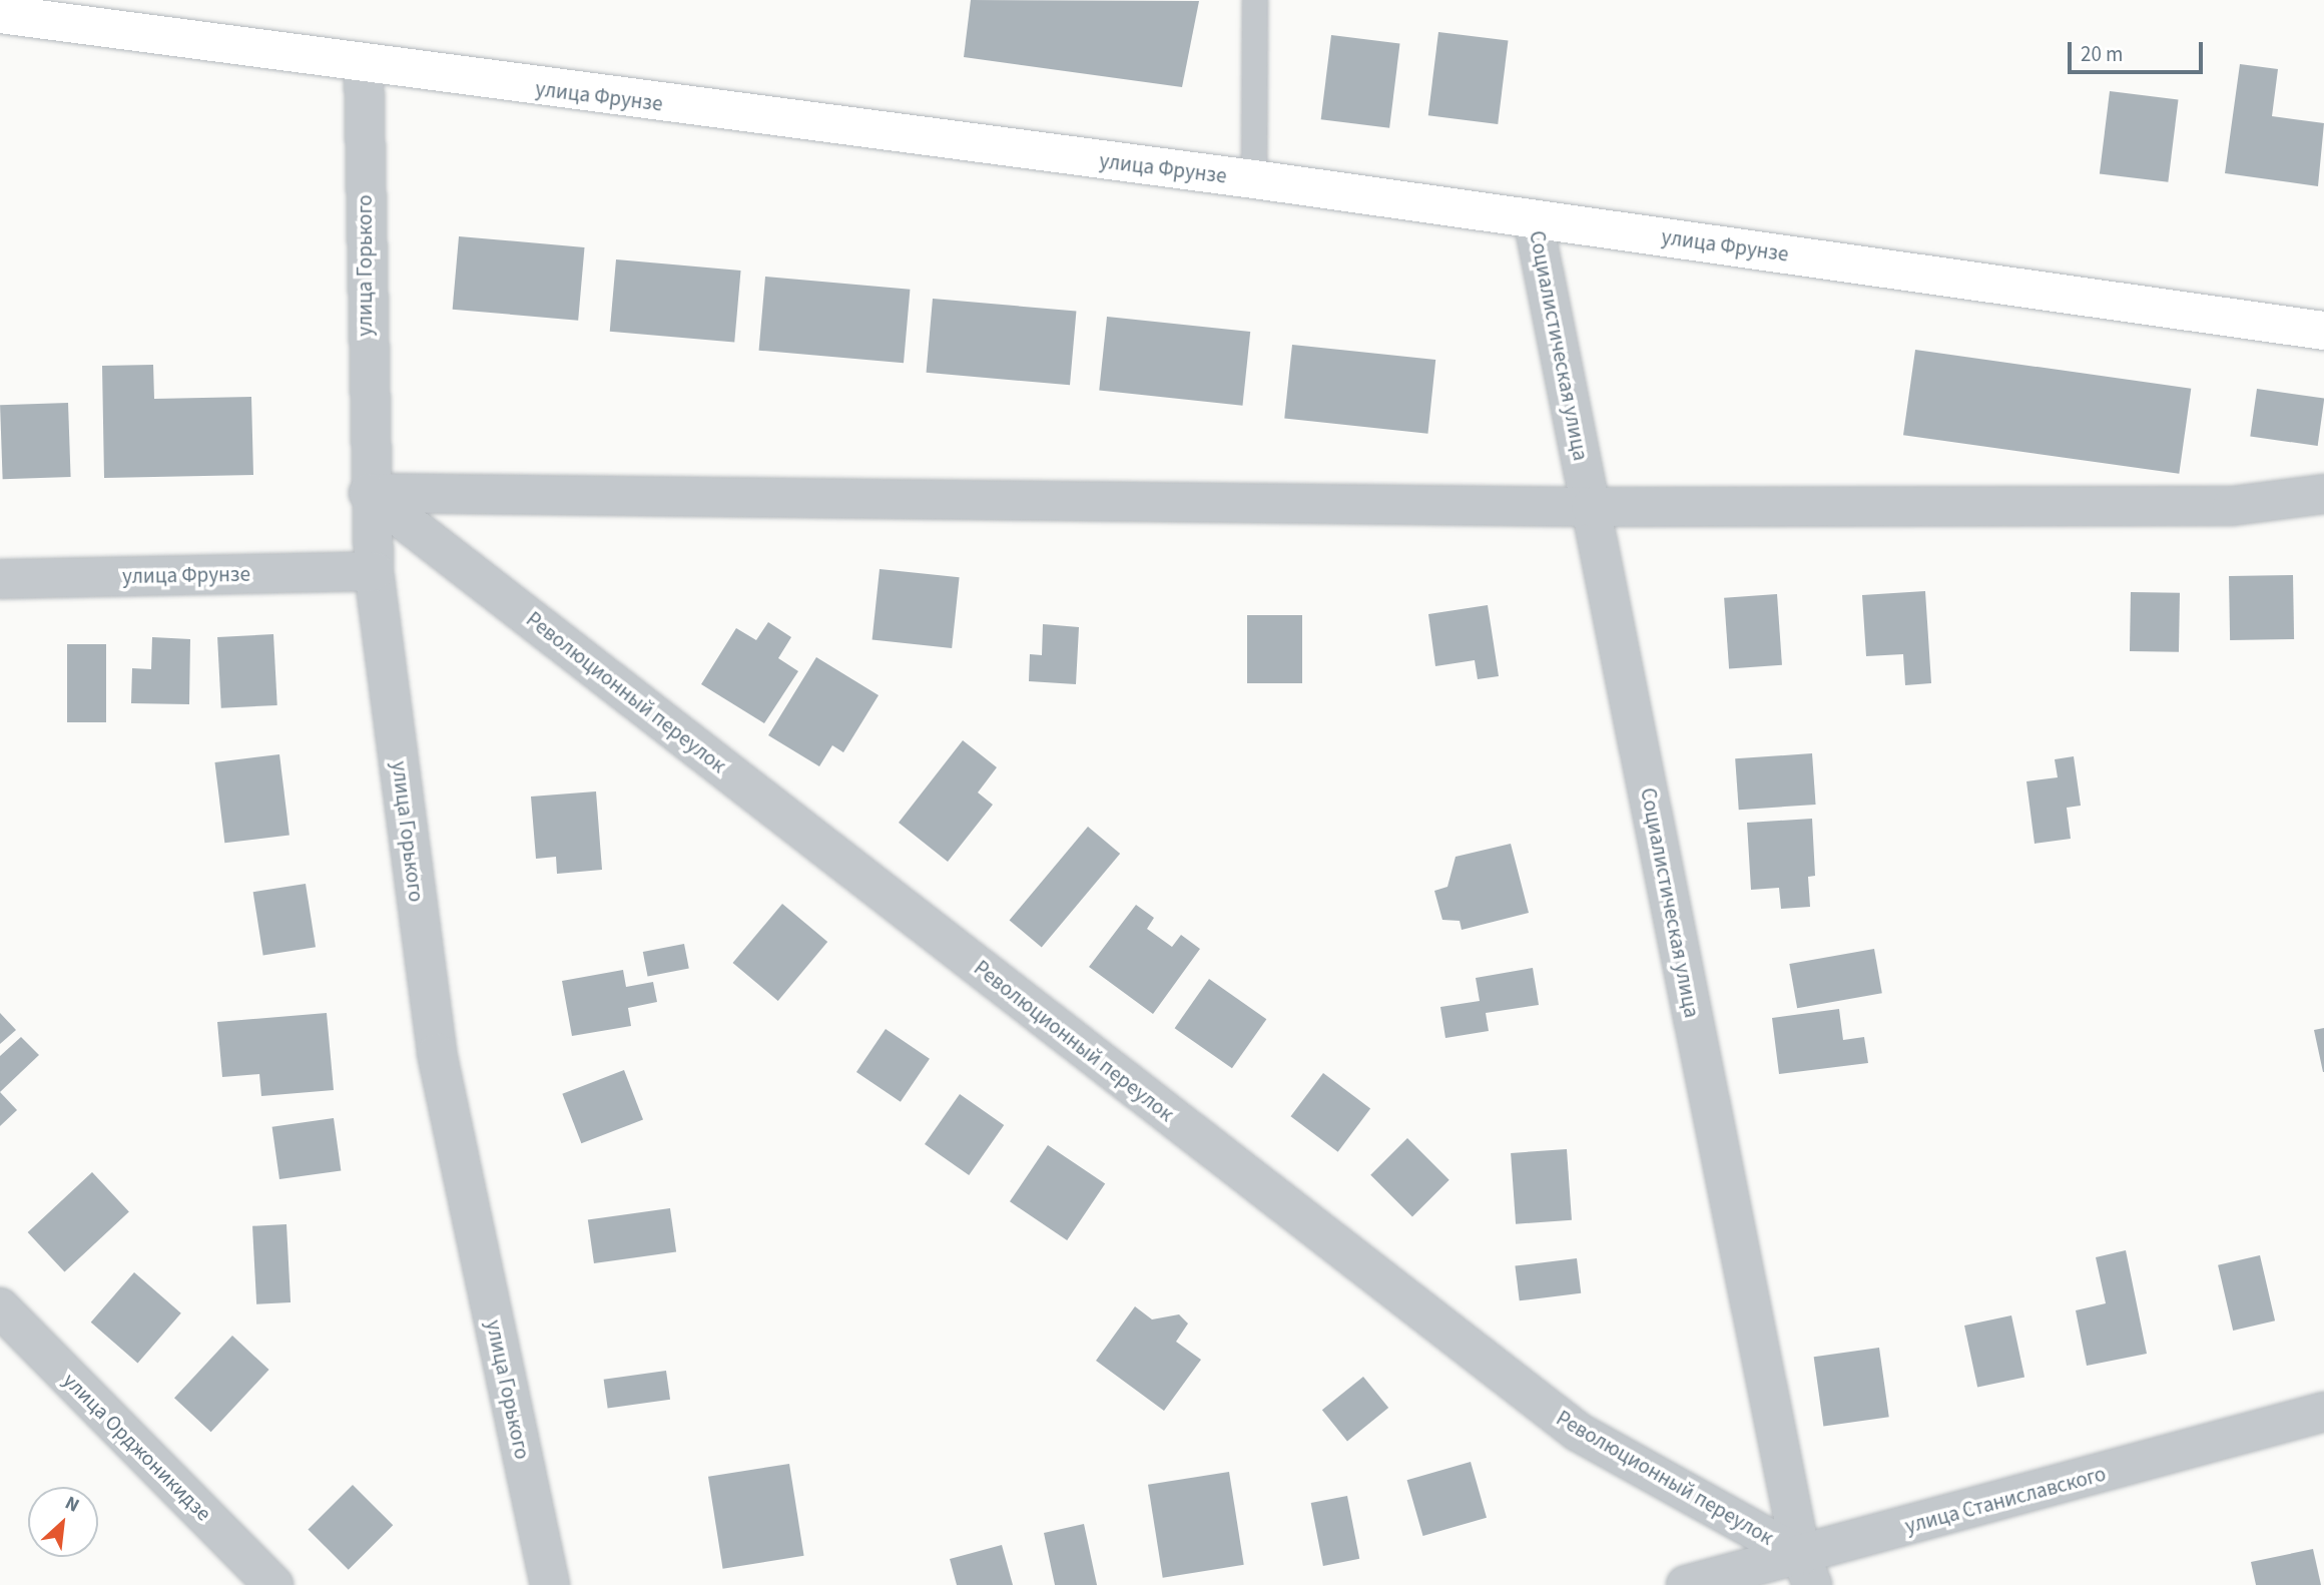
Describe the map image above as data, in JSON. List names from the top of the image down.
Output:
{
  "streets": {
    "main road": ["улица Фрунзе"],
    "street": [
      "улица Горького",
      "Социалистическая улица",
      "Революционный переулок",
      "улица Орджоникидзе",
      "улица Станиславского"
    ]
  },
  "crossings": [
    ["улица Фрунзе", "улица Горького"],
    ["улица Фрунзе", "Социалистическая улица"],
    ["улица Горького", "Революционный переулок"],
    ["Социалистическая улица", "Революционный переулок"],
    ["Социалистическая улица", "улица Станиславского"],
    ["Революционный переулок", "улица Станиславского"]
  ],
  "scale_bar": "20 m",
  "north": "top right"
}
